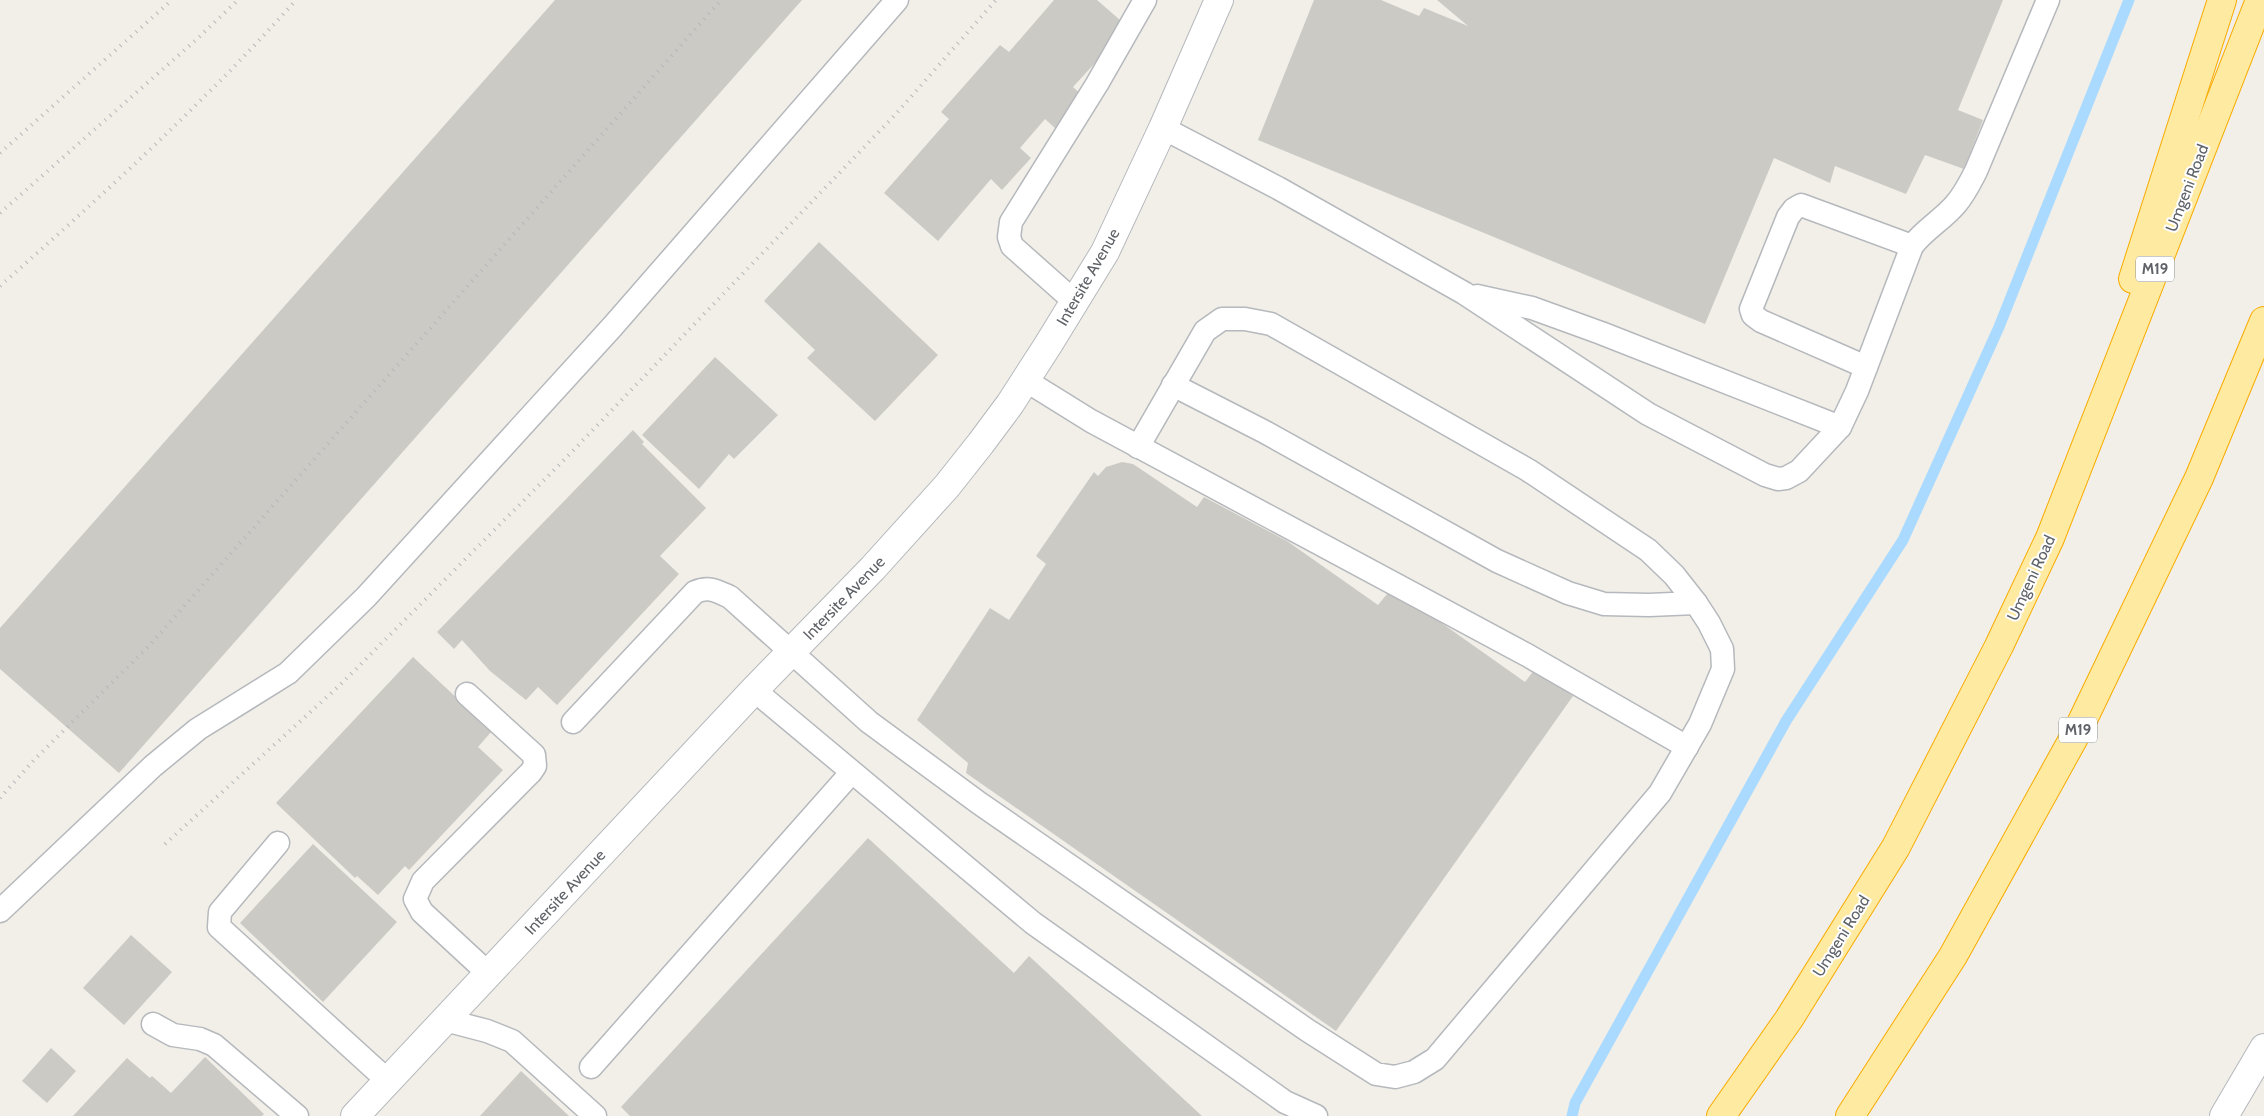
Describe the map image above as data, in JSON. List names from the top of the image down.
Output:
{
  "streets": {
    "highway": ["Umgeni Road", "M19"],
    "street": ["Intersite Avenue"]
  }
}
